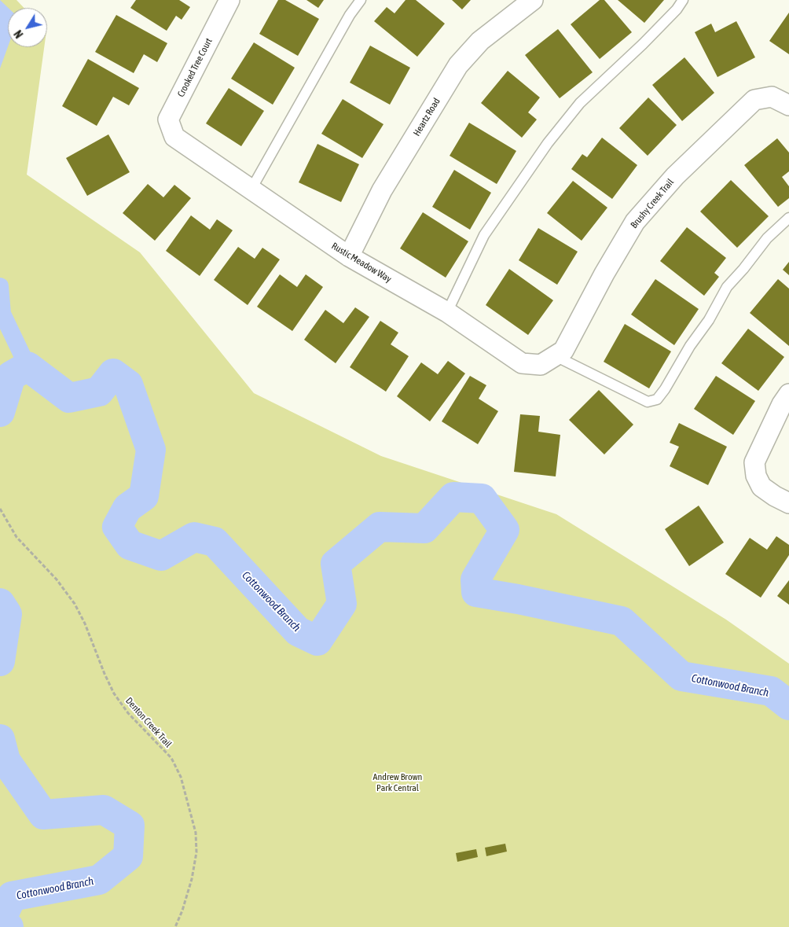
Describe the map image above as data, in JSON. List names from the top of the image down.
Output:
{
  "streets": {
    "street": [
      "Crooked Tree Court",
      "Heartz Road",
      "Brushy Creek Trail",
      "Rustic Meadow Way"
    ],
    "path": ["Denton Creek Trail"]
  },
  "crossings": [
    ["Crooked Tree Court", "Rustic Meadow Way"],
    ["Heartz Road", "Rustic Meadow Way"],
    ["Brushy Creek Trail", "Rustic Meadow Way"]
  ],
  "water": ["Cottonwood Branch"],
  "parks": ["Andrew Brown Park Central"],
  "north": "bottom left"
}
